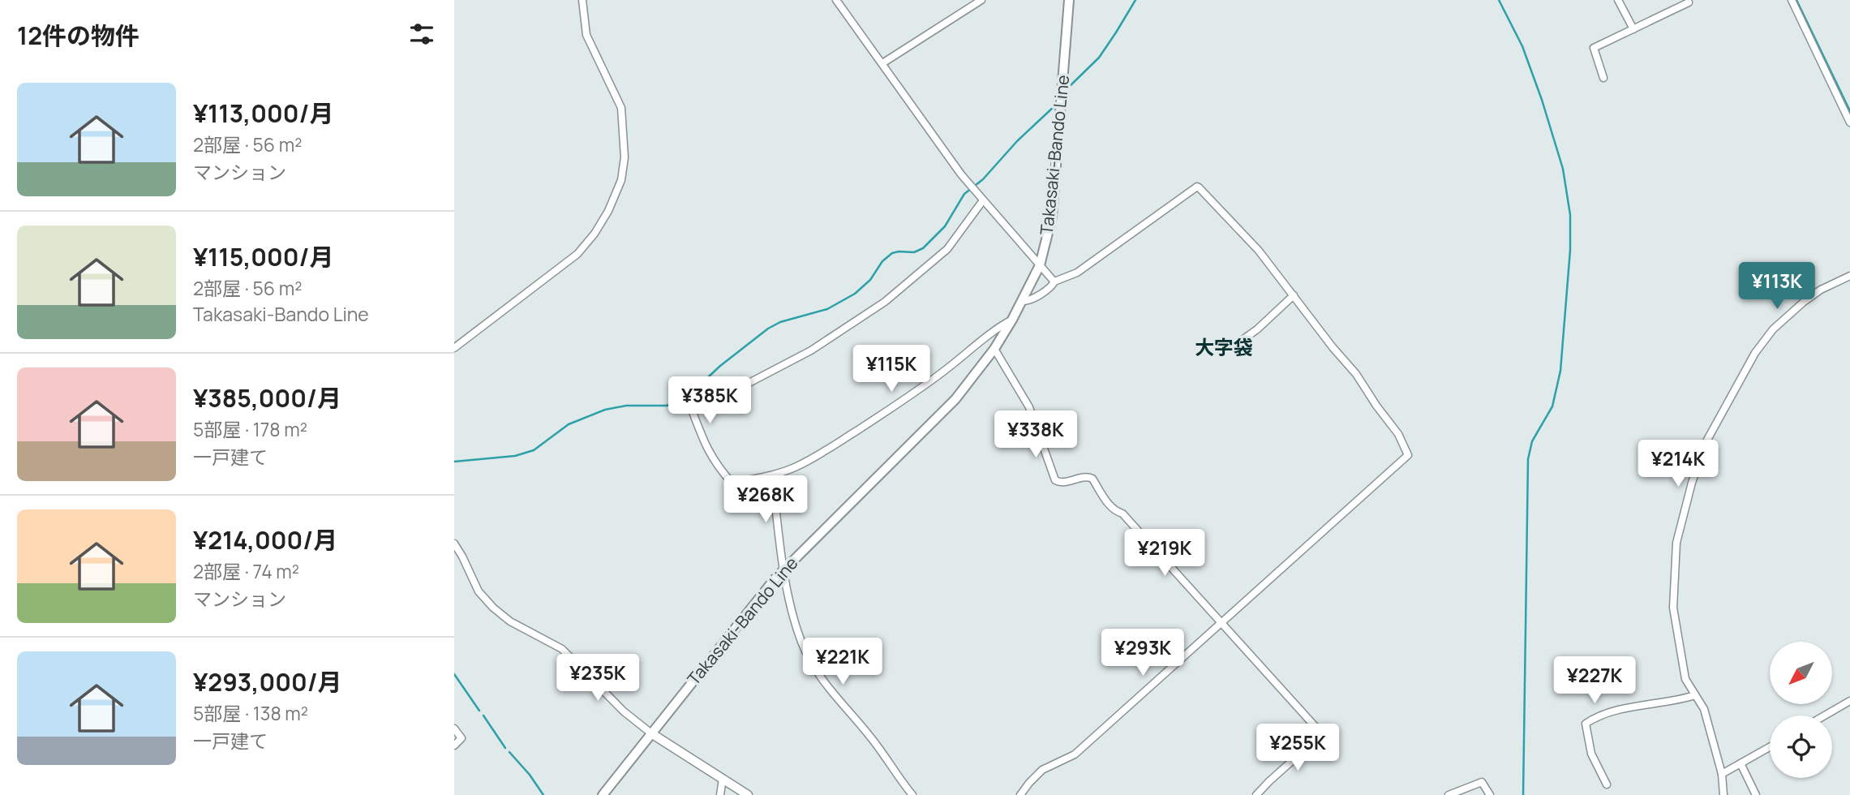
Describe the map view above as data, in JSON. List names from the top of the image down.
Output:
{
  "streets": {
    "main road": ["Takasaki-Bando Line"]
  },
  "districts": ["大字袋"],
  "north": "bottom left",
  "page": {
    "heading": "12件の物件",
    "list": [
      {
        "name": "¥113,000/月",
        "note": "2部屋 · 56 m² · マンション"
      },
      {
        "name": "¥115,000/月",
        "note": "2部屋 · 56 m² · Takasaki-Bando Line"
      },
      {
        "name": "¥385,000/月",
        "note": "5部屋 · 178 m² · 一戸建て"
      },
      {
        "name": "¥214,000/月",
        "note": "2部屋 · 74 m² · マンション"
      },
      {
        "name": "¥293,000/月",
        "note": "5部屋 · 138 m² · 一戸建て"
      }
    ],
    "price": [
      "¥113K",
      "¥115K",
      "¥385K",
      "¥338K",
      "¥214K",
      "¥268K",
      "¥219K",
      "¥293K",
      "¥221K",
      "¥235K",
      "¥227K",
      "¥255K"
    ]
  }
}
